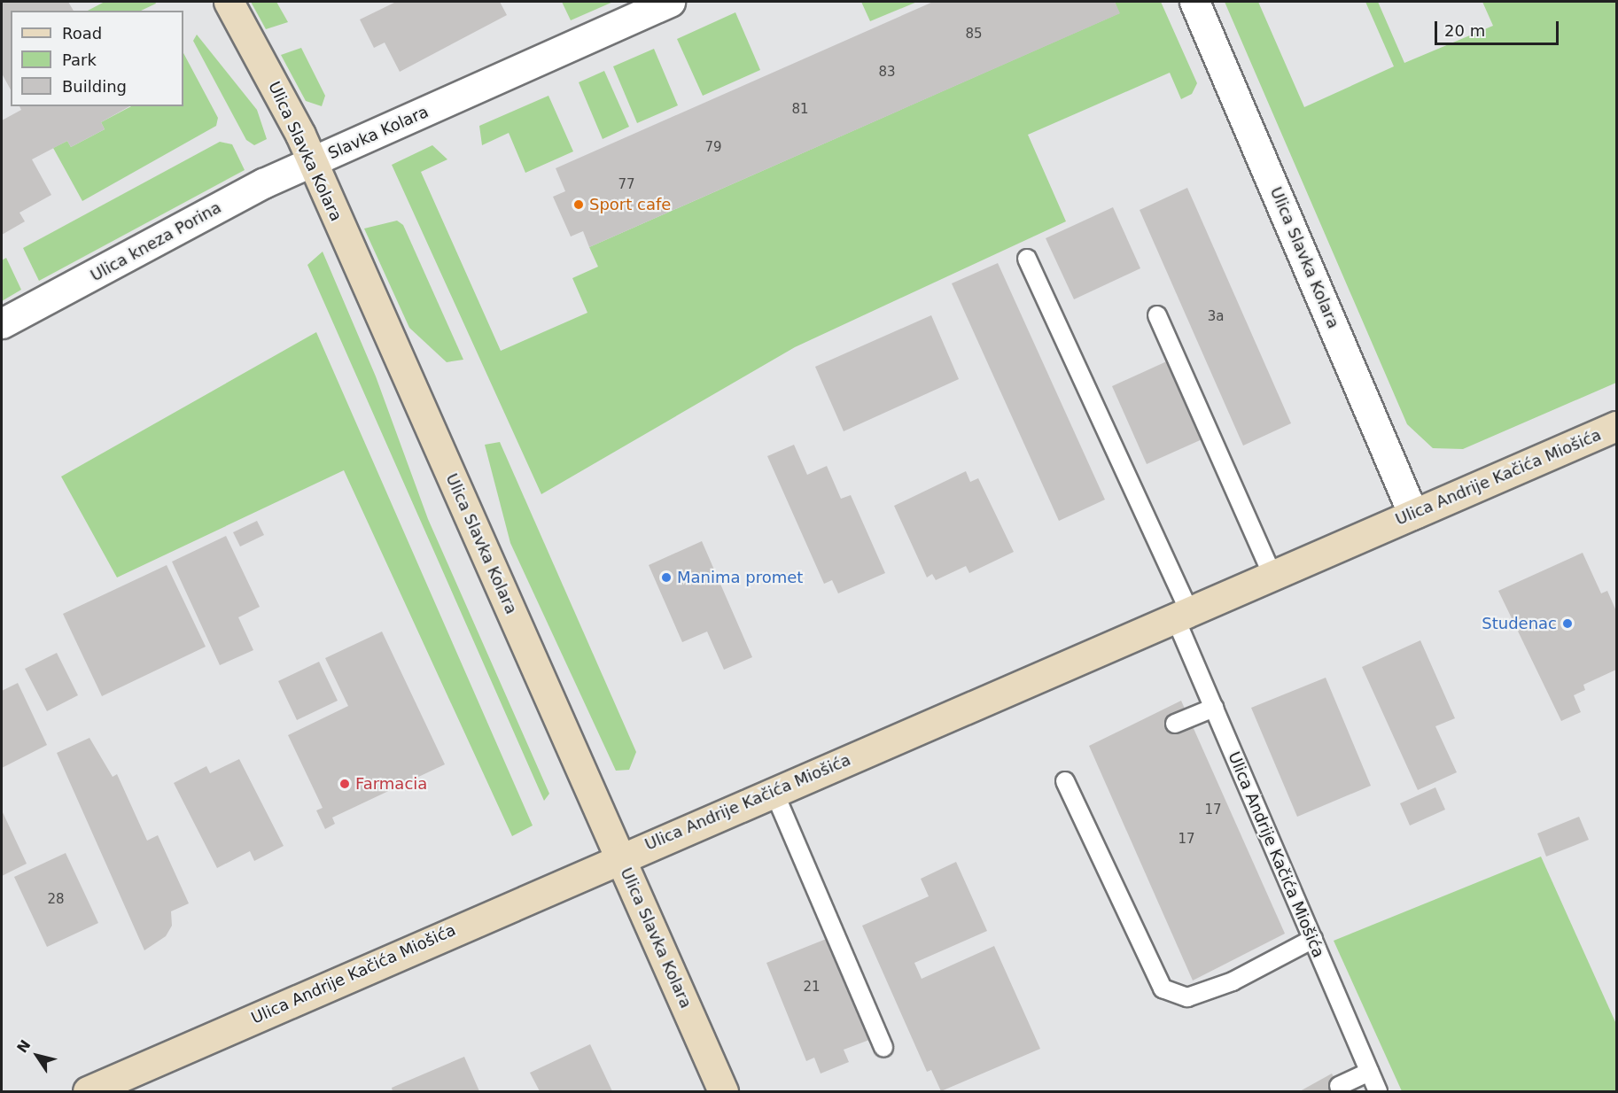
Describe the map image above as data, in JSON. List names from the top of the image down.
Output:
{
  "streets": {
    "main road": ["Ulica Slavka Kolara", "Ulica Andrije Kačića Miošića"],
    "street": ["Slavka Kolara", "Ulica kneza Porina"]
  },
  "crossings": [
    ["Slavka Kolara", "Ulica Slavka Kolara"],
    ["Slavka Kolara", "Ulica kneza Porina"],
    ["Ulica Slavka Kolara", "Ulica kneza Porina"],
    ["Ulica Slavka Kolara", "Ulica Andrije Kačića Miošića"]
  ],
  "places": [
    "Sport cafe",
    "Manima promet",
    "Studenac",
    "Farmacia"
  ],
  "house_numbers": [
    "85",
    "83",
    "81",
    "79",
    "77",
    "3a",
    "17",
    "17",
    "28",
    "21"
  ],
  "legend": ["Road", "Park", "Building"],
  "scale_bar": "20 m",
  "north": "top left"
}
